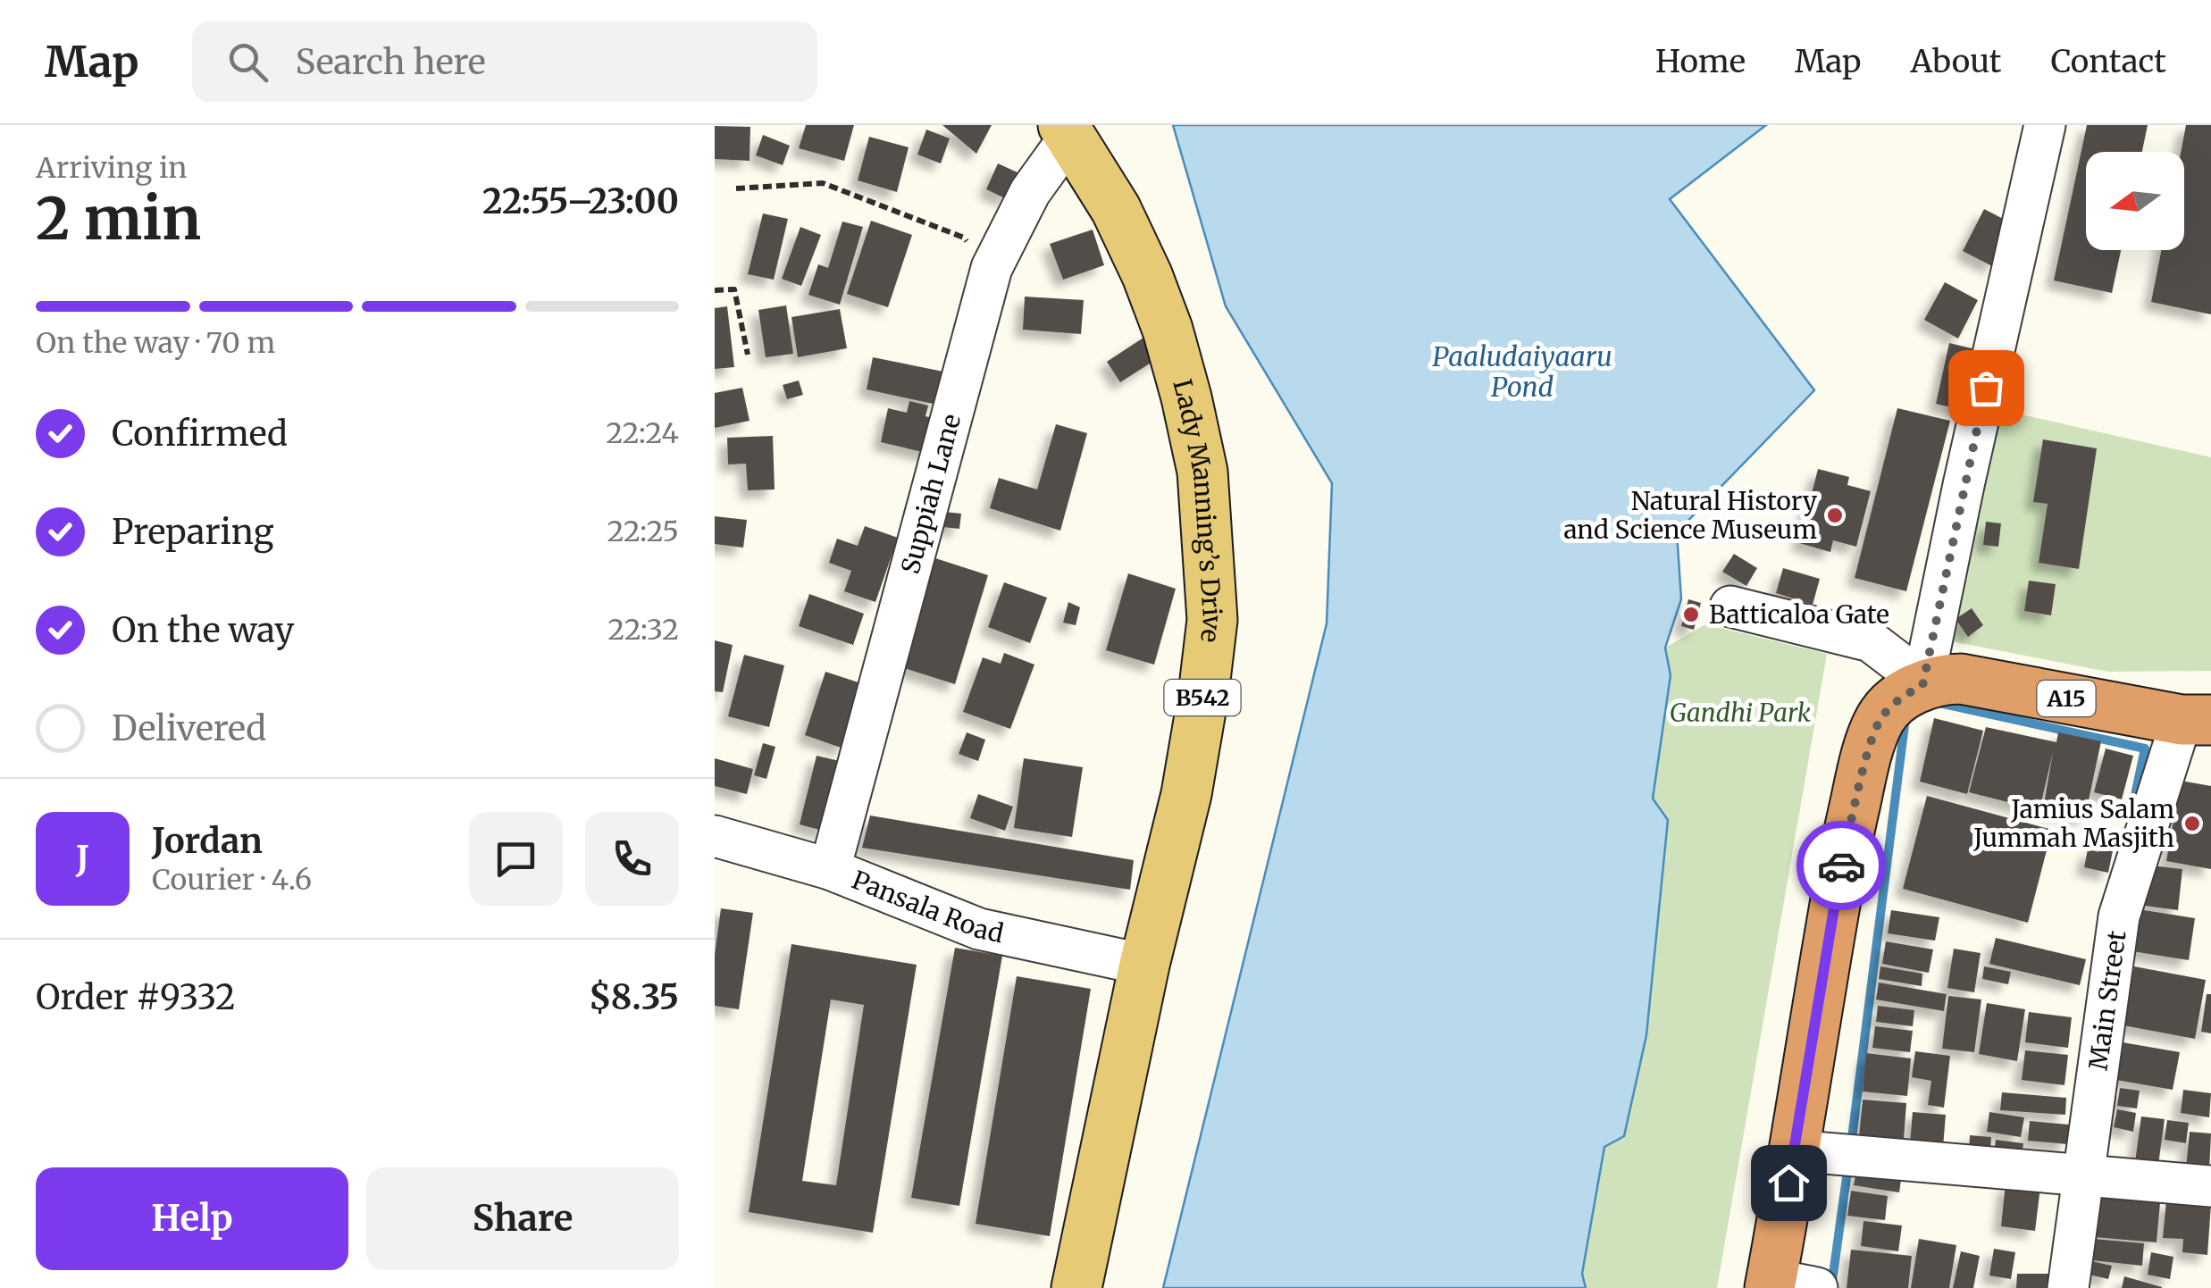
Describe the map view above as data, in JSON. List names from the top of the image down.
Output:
{
  "streets": {
    "highway": ["A15"],
    "main road": ["Lady Manning’s Drive", "B542"],
    "street": ["Suppiah Lane", "Pansala Road", "Main Street"]
  },
  "crossings": [
    ["Suppiah Lane", "Lady Manning’s Drive"],
    ["Suppiah Lane", "Pansala Road"],
    ["Lady Manning’s Drive", "Pansala Road"],
    ["A15", "Main Street"]
  ],
  "water": ["Paaludaiyaaru Pond"],
  "parks": ["Gandhi Park"],
  "places": ["Natural History and Science Museum", "Batticaloa Gate", "Jamius Salam Jummah Masjith"],
  "north": "left",
  "page": {
    "header": "Map",
    "search": "Search here",
    "nav": [
      "Home",
      "Map",
      "About",
      "Contact"
    ],
    "heading": ["2 min", "Arriving in", "22:55–23:00"],
    "panel": [
      "Jordan",
      "Courier · 4.6",
      "Order #9332",
      "$8.35"
    ],
    "bar": "On the way · 70 m",
    "list": [
      ["Confirmed", "22:24"],
      ["Preparing", "22:25"],
      ["On the way", "22:32"],
      "Delivered"
    ],
    "round": "J",
    "buttons": ["Help", "Share"]
  }
}
